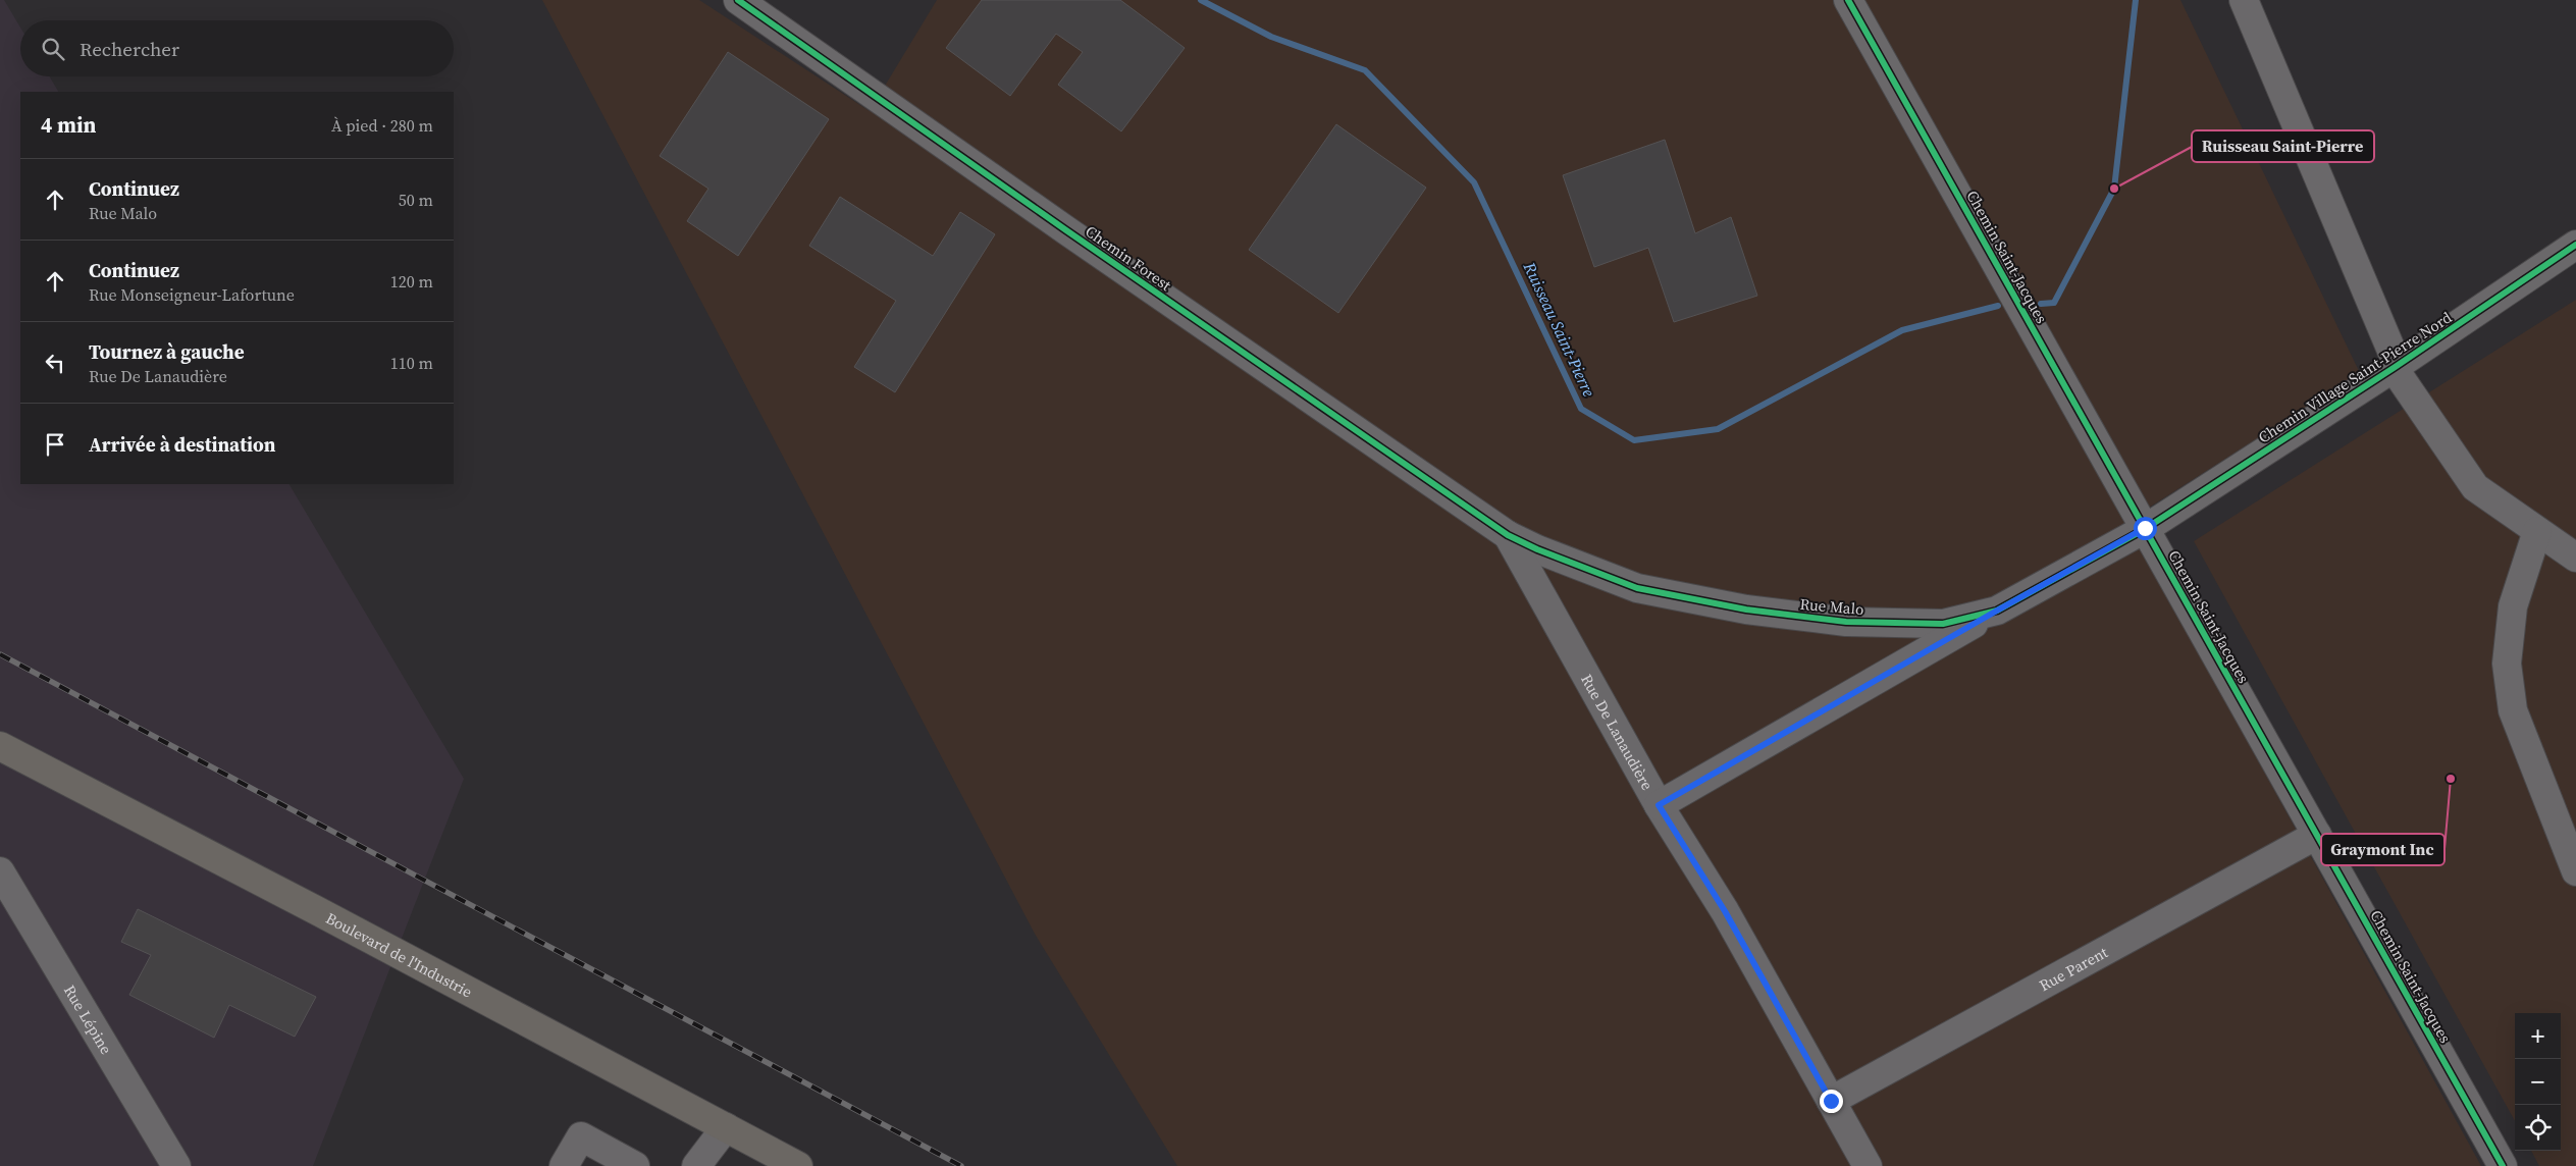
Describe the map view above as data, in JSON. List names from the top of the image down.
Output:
{
  "streets": {
    "main road": ["Boulevard de l'Industrie"],
    "street": [
      "Chemin Saint-Jacques",
      "Chemin Forest",
      "Chemin Village Saint-Pierre Nord",
      "Rue Malo",
      "Rue De Lanaudière",
      "Rue Parent",
      "Rue Lépine"
    ]
  },
  "crossings": [
    ["Chemin Saint-Jacques", "Chemin Village Saint-Pierre Nord"],
    ["Chemin Saint-Jacques", "Rue Malo"],
    ["Chemin Saint-Jacques", "Rue Parent"],
    ["Chemin Forest", "Rue Malo"],
    ["Chemin Forest", "Rue De Lanaudière"],
    ["Chemin Village Saint-Pierre Nord", "Rue Malo"],
    ["Rue Malo", "Rue De Lanaudière"],
    ["Rue De Lanaudière", "Rue Parent"]
  ],
  "water": ["Ruisseau Saint-Pierre"],
  "places": ["Ruisseau Saint-Pierre", "Graymont Inc"],
  "page": {
    "search": "Rechercher",
    "heading": ["4 min", "À pied · 280 m"],
    "list": [
      ["Continuez", "Rue Malo", "50 m"],
      ["Continuez", "Rue Monseigneur-Lafortune", "120 m"],
      ["Tournez à gauche", "Rue De Lanaudière", "110 m"],
      "Arrivée à destination"
    ],
    "map_buttons": ["+", "−"]
  }
}
